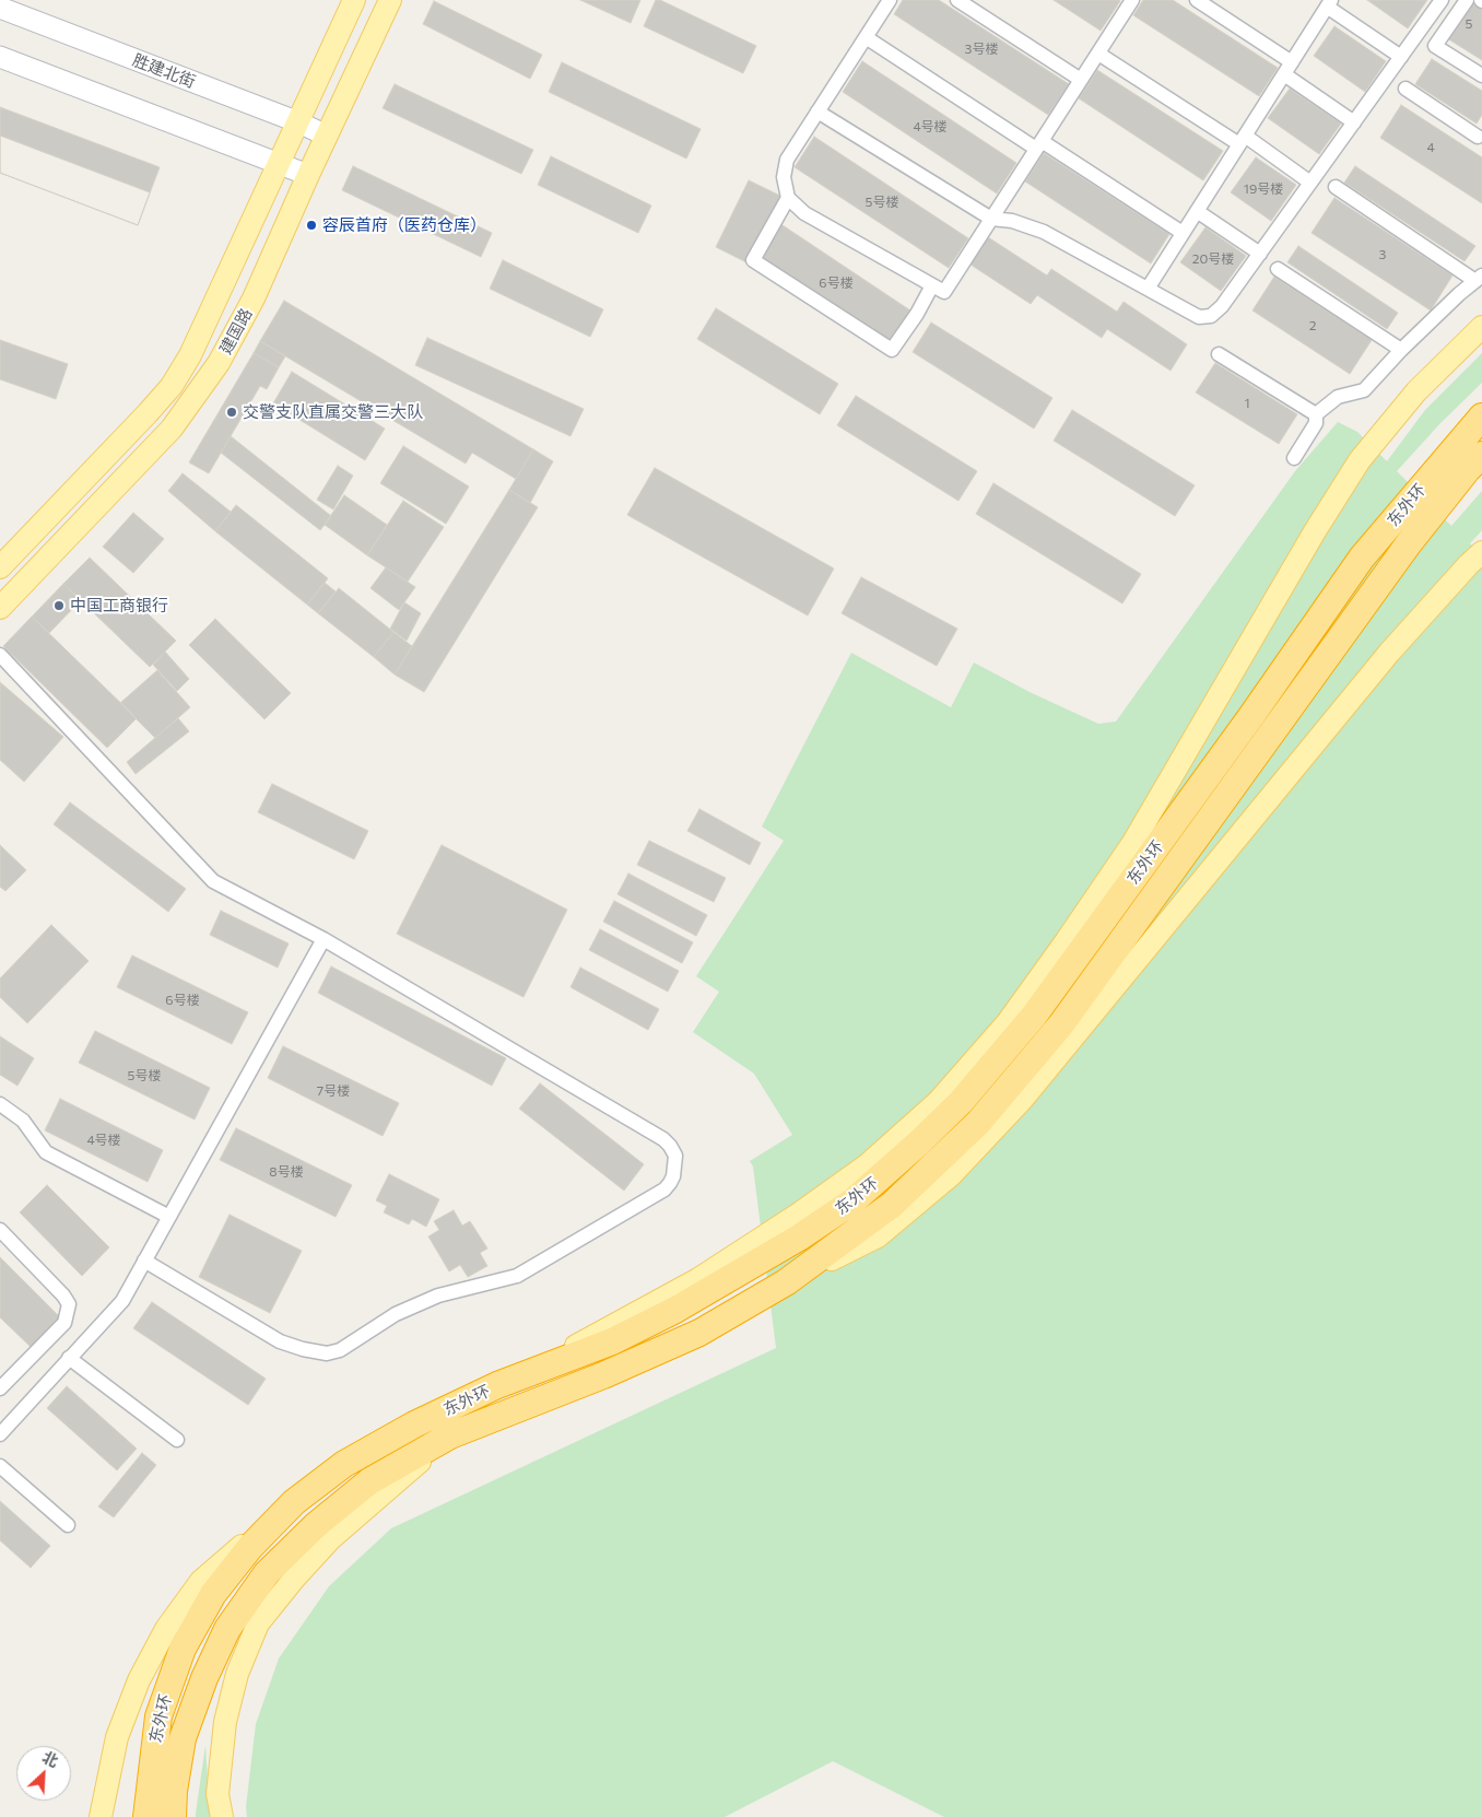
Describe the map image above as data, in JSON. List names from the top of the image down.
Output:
{
  "streets": {
    "highway": ["东外环"],
    "main road": ["胜建北街", "建国路"]
  },
  "crossings": [
    ["胜建北街", "建国路"]
  ],
  "places": ["容辰首府（医药仓库）", "交警支队直属交警三大队", "中国工商银行"],
  "house_numbers": [
    "5",
    "3号楼",
    "4号楼",
    "4",
    "19号楼",
    "5号楼",
    "3",
    "20号楼",
    "6号楼",
    "2",
    "1",
    "6号楼",
    "5号楼",
    "7号楼",
    "4号楼",
    "8号楼"
  ],
  "north": "top right"
}
